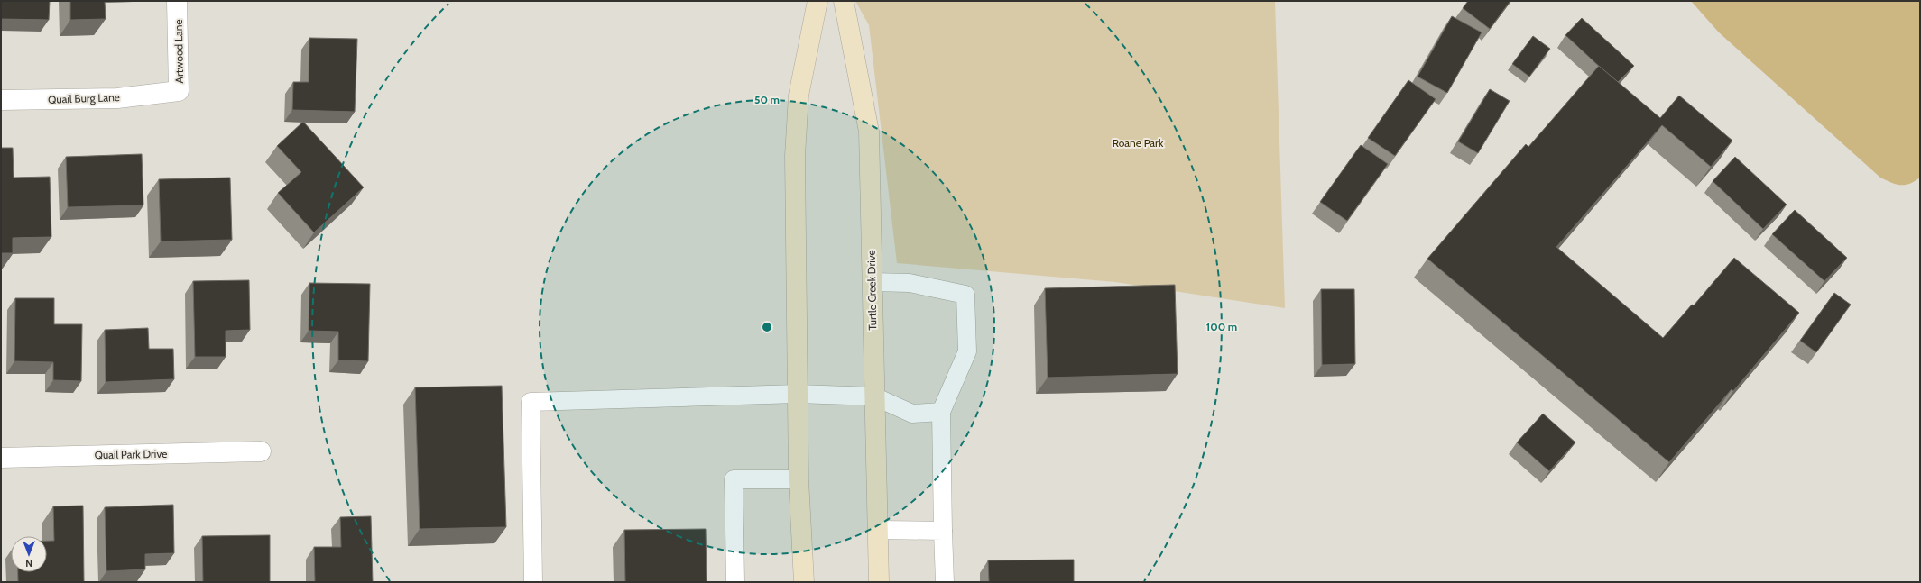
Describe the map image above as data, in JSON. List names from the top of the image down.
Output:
{
  "streets": {
    "street": [
      "Artwood Lane",
      "Quail Burg Lane",
      "Turtle Creek Drive",
      "Quail Park Drive"
    ]
  },
  "crossings": [
    ["Artwood Lane", "Quail Burg Lane"]
  ],
  "parks": ["Roane Park"],
  "north": "bottom",
  "rings": ["50 m", "100 m"]
}
